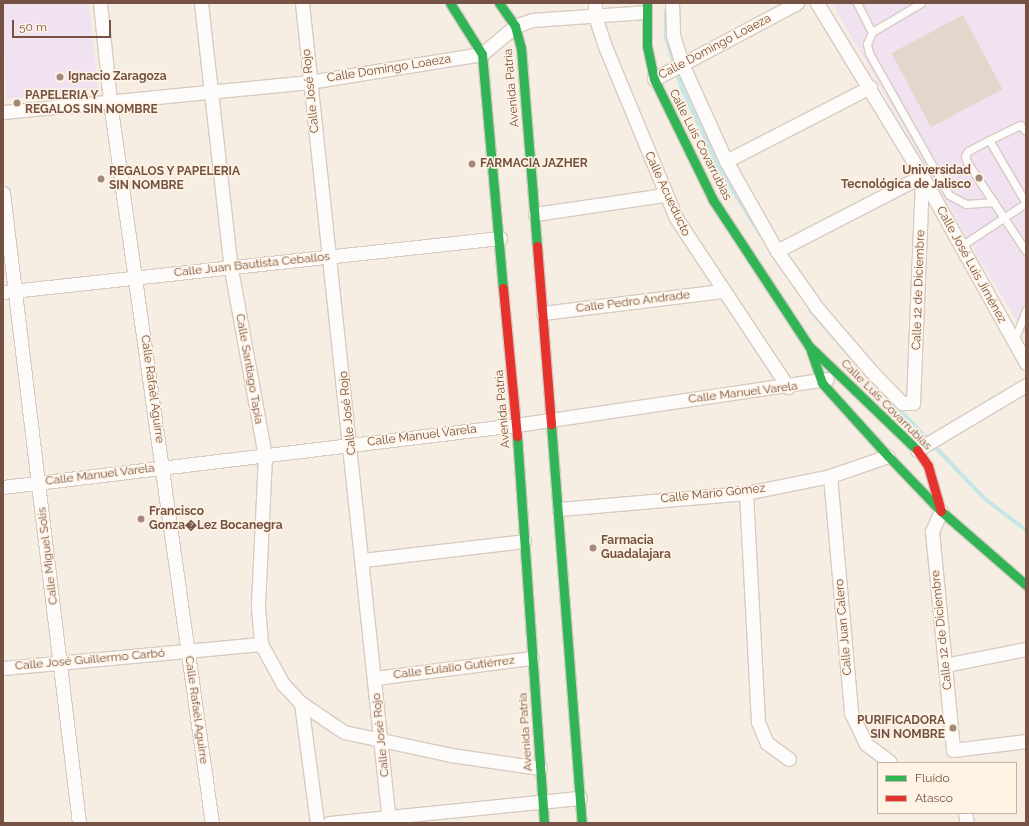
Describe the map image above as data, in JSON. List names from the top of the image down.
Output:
{
  "streets": {
    "street": [
      "Calle Domingo Loaeza",
      "Avenida Patria",
      "Calle José Rojo",
      "Calle Luis Covarrubias",
      "Calle Acueducto",
      "Calle Juan Bautista Ceballos",
      "Calle José Luis Jiménez",
      "Calle 12 de Diciembre",
      "Calle Pedro Andrade",
      "Calle Santiago Tapia",
      "Calle Rafaél Aguirre",
      "Calle Manuel Varela",
      "Calle Mario Gómez",
      "Calle Miguel Solís",
      "Calle Juan Calero",
      "Calle José Guillermo Carbó",
      "Calle Eulalio Gutiérrez"
    ]
  },
  "crossings": [
    ["Calle Domingo Loaeza", "Avenida Patria"],
    ["Calle Domingo Loaeza", "Calle José Rojo"],
    ["Calle Domingo Loaeza", "Calle Luis Covarrubias"],
    ["Calle Domingo Loaeza", "Calle Santiago Tapia"],
    ["Calle Domingo Loaeza", "Calle Rafaél Aguirre"],
    ["Avenida Patria", "Calle Juan Bautista Ceballos"],
    ["Avenida Patria", "Calle Pedro Andrade"],
    ["Avenida Patria", "Calle Manuel Varela"],
    ["Avenida Patria", "Calle Mario Gómez"],
    ["Avenida Patria", "Calle Eulalio Gutiérrez"],
    ["Calle José Rojo", "Calle Juan Bautista Ceballos"],
    ["Calle José Rojo", "Calle Manuel Varela"],
    ["Calle José Rojo", "Calle Eulalio Gutiérrez"],
    ["Calle Luis Covarrubias", "Calle 12 de Diciembre"],
    ["Calle Luis Covarrubias", "Calle Manuel Varela"],
    ["Calle Luis Covarrubias", "Calle Mario Gómez"],
    ["Calle Acueducto", "Calle Pedro Andrade"],
    ["Calle Acueducto", "Calle Manuel Varela"],
    ["Calle Juan Bautista Ceballos", "Calle Santiago Tapia"],
    ["Calle Juan Bautista Ceballos", "Calle Rafaél Aguirre"],
    ["Calle Juan Bautista Ceballos", "Calle Miguel Solís"],
    ["Calle José Luis Jiménez", "Calle 12 de Diciembre"],
    ["Calle Santiago Tapia", "Calle Manuel Varela"],
    ["Calle Santiago Tapia", "Calle José Guillermo Carbó"],
    ["Calle Rafaél Aguirre", "Calle Manuel Varela"],
    ["Calle Rafaél Aguirre", "Calle José Guillermo Carbó"],
    ["Calle Manuel Varela", "Calle Miguel Solís"],
    ["Calle Mario Gómez", "Calle Juan Calero"],
    ["Calle Miguel Solís", "Calle José Guillermo Carbó"]
  ],
  "places": [
    "Ignacio Zaragoza",
    "PAPELERIA Y REGALOS SIN NOMBRE",
    "FARMACIA JAZHER",
    "Universidad Tecnológica de Jalisco",
    "REGALOS Y PAPELERIA SIN NOMBRE",
    "Francisco Gonza�Lez Bocanegra",
    "Farmacia Guadalajara",
    "PURIFICADORA SIN NOMBRE"
  ],
  "legend": ["Fluido", "Atasco"],
  "scale_bar": "50 m"
}
